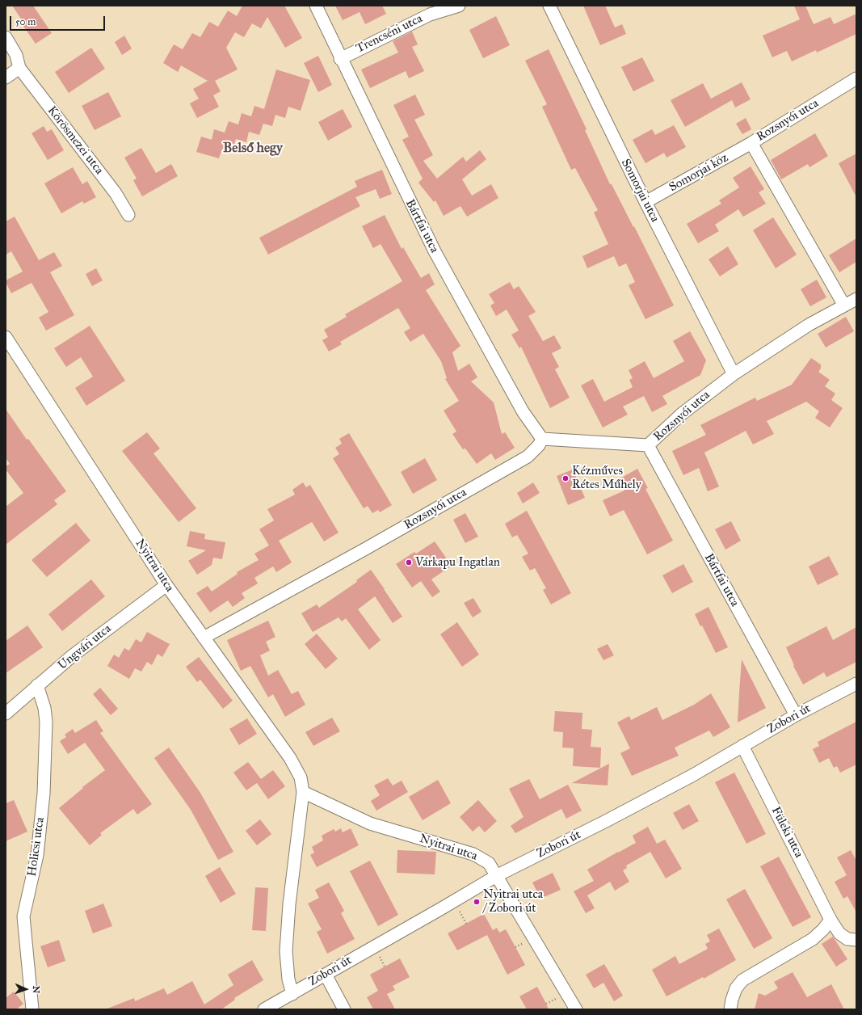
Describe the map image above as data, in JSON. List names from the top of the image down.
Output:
{
  "streets": {
    "street": [
      "Trencséni utca",
      "Rozsnyói utca",
      "Körösmezei utca",
      "Somorjai köz",
      "Somorjai utca",
      "Bártfai utca",
      "Nyitrai utca",
      "Ungvári utca",
      "Zobori út",
      "Füleki utca",
      "Holicsi utca"
    ]
  },
  "crossings": [
    ["Trencséni utca", "Bártfai utca"],
    ["Rozsnyói utca", "Somorjai köz"],
    ["Rozsnyói utca", "Somorjai utca"],
    ["Rozsnyói utca", "Bártfai utca"],
    ["Rozsnyói utca", "Nyitrai utca"],
    ["Somorjai köz", "Somorjai utca"],
    ["Bártfai utca", "Zobori út"],
    ["Nyitrai utca", "Ungvári utca"],
    ["Nyitrai utca", "Zobori út"],
    ["Ungvári utca", "Holicsi utca"],
    ["Zobori út", "Füleki utca"]
  ],
  "districts": ["Belső hegy"],
  "places": ["Kézműves Rétes Műhely", "Várkapu Ingatlan", "Nyitrai utca / Zobori út"],
  "scale_bar": "50 m",
  "north": "right"
}
